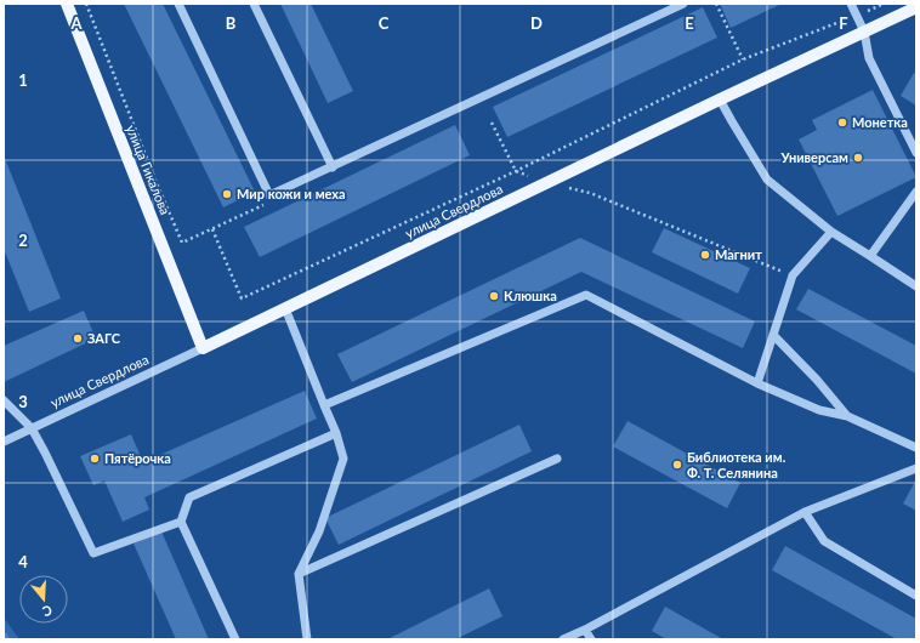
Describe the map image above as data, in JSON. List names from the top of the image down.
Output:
{
  "streets": {
    "main road": ["улица Гикалова", "улица Свердлова"]
  },
  "crossings": [
    ["улица Гикалова", "улица Свердлова"]
  ],
  "places": [
    "Монетка",
    "Универсам",
    "Мир кожи и меха",
    "Магнит",
    "Клюшка",
    "ЗАГС",
    "Пятёрочка",
    "Библиотека им. Ф. Т. Селянина"
  ],
  "north": "bottom",
  "grid": {
    "columns": [
      "A",
      "B",
      "C",
      "D",
      "E",
      "F"
    ],
    "rows": [
      "1",
      "2",
      "3",
      "4"
    ]
  }
}
